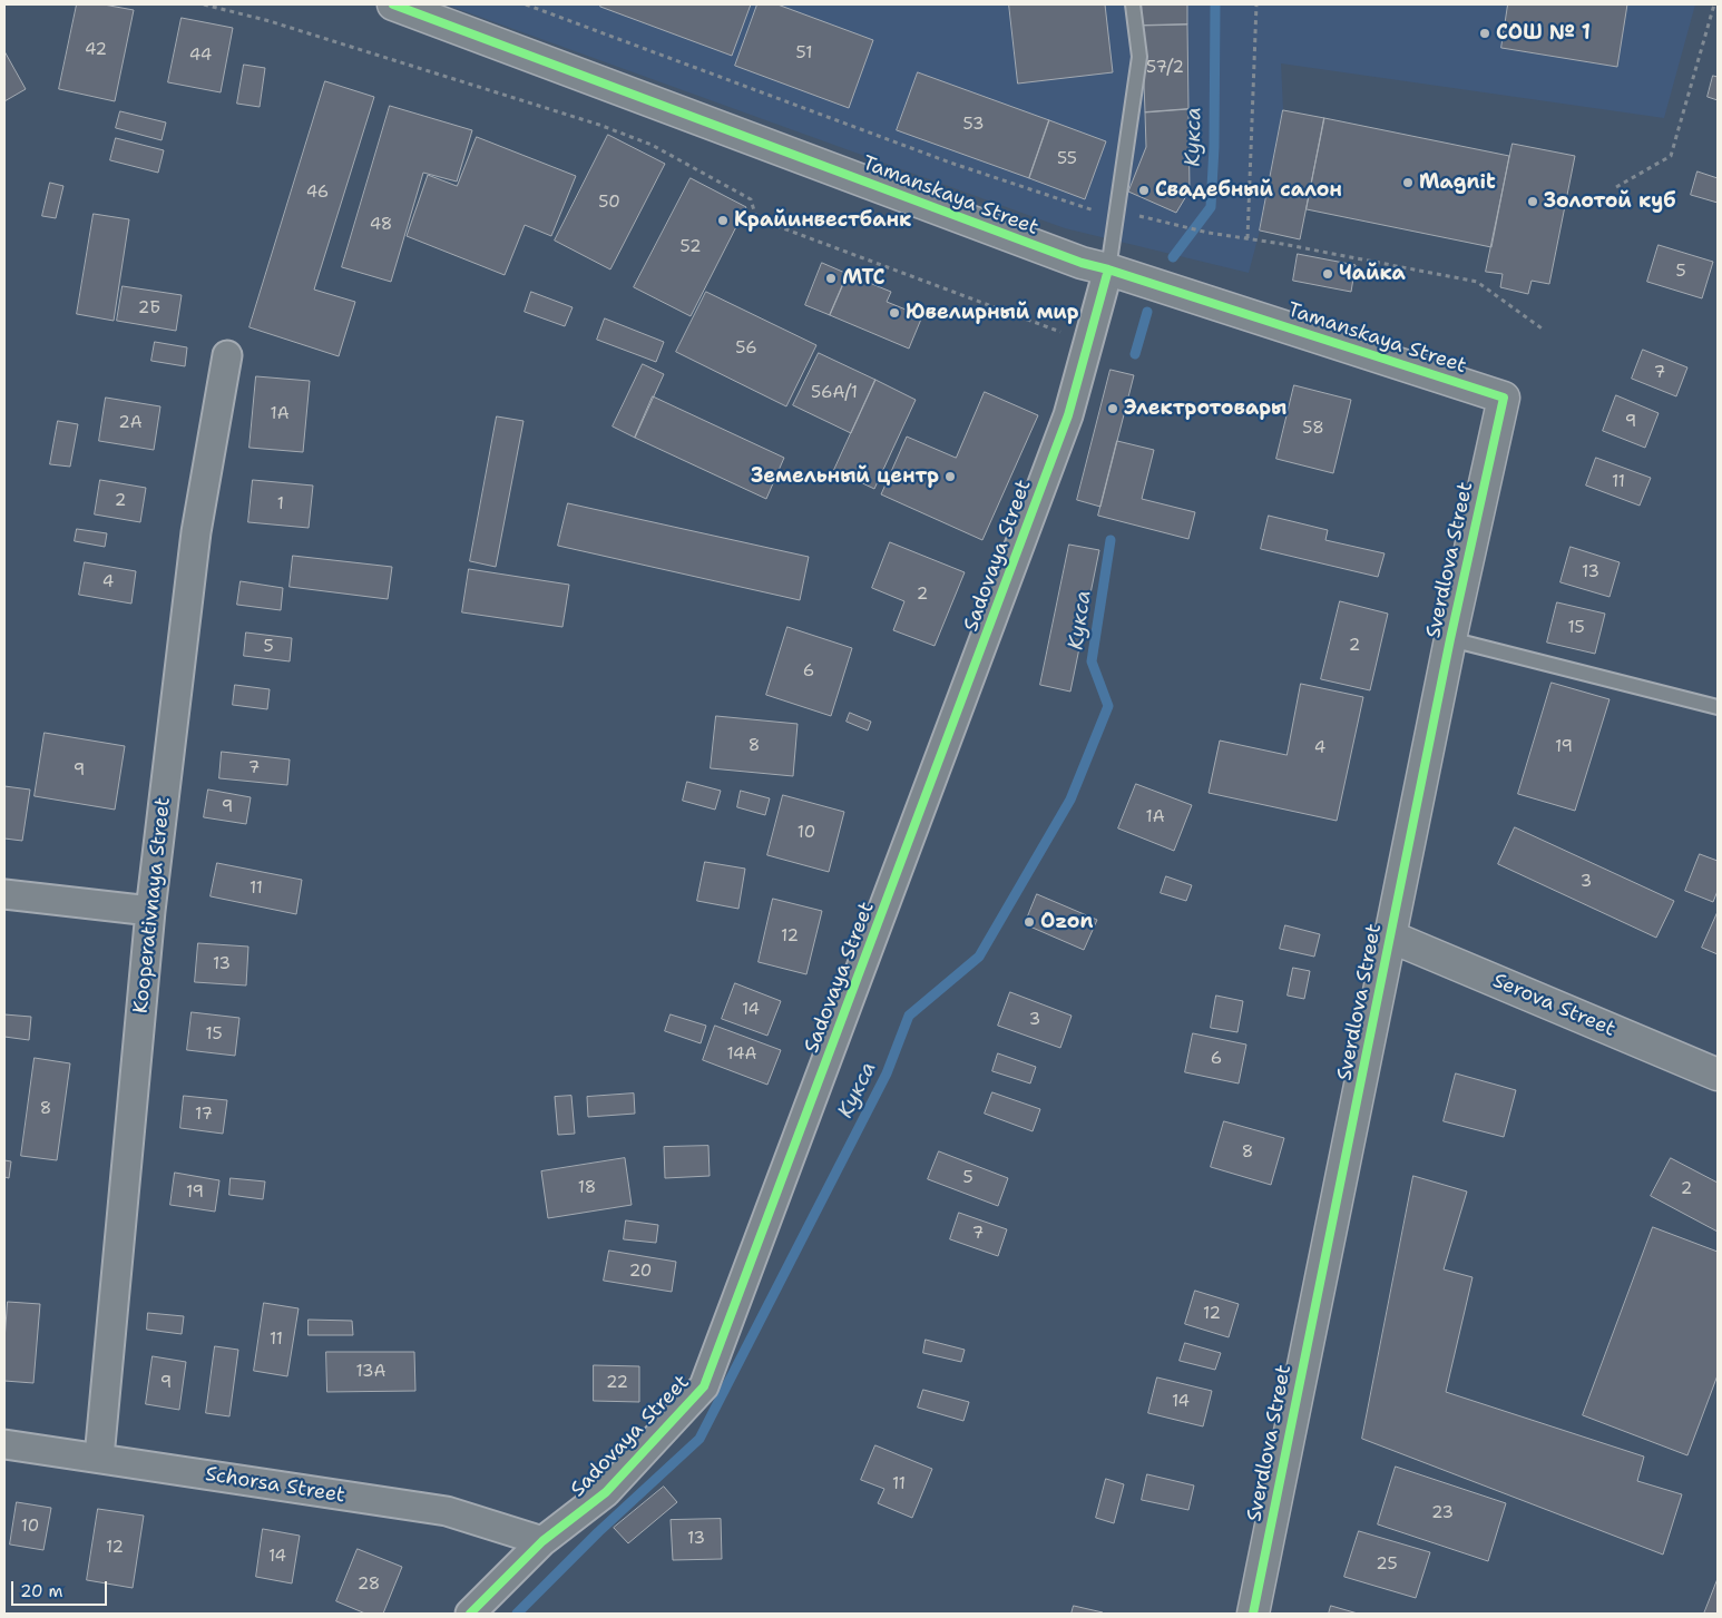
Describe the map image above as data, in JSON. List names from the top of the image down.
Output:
{
  "streets": {
    "street": [
      "Tamanskaya Street",
      "Sadovaya Street",
      "Sverdlova Street",
      "Kooperativnaya Street",
      "Serova Street",
      "Schorsa Street"
    ]
  },
  "crossings": [
    ["Tamanskaya Street", "Sadovaya Street"],
    ["Tamanskaya Street", "Sverdlova Street"],
    ["Sadovaya Street", "Schorsa Street"],
    ["Sverdlova Street", "Serova Street"],
    ["Kooperativnaya Street", "Schorsa Street"]
  ],
  "water": ["Кукса"],
  "places": [
    "СОШ № 1",
    "Magnit",
    "Свадебный салон",
    "Золотой куб",
    "Крайинвестбанк",
    "Чайка",
    "МТС",
    "Ювелирный мир",
    "Электротовары",
    "Земельный центр",
    "Ozon"
  ],
  "house_numbers": [
    "42",
    "51",
    "44",
    "57/2",
    "53",
    "55",
    "46",
    "50",
    "48",
    "52",
    "5",
    "2Б",
    "56",
    "7",
    "56А/1",
    "1А",
    "9",
    "2А",
    "58",
    "11",
    "2",
    "1",
    "13",
    "4",
    "2",
    "15",
    "2",
    "5",
    "6",
    "8",
    "19",
    "4",
    "7",
    "9",
    "9",
    "1А",
    "10",
    "3",
    "11",
    "12",
    "13",
    "14",
    "3",
    "15",
    "14А",
    "6",
    "8",
    "17",
    "8",
    "5",
    "18",
    "2",
    "19",
    "7",
    "20",
    "12",
    "11",
    "13А",
    "9",
    "22",
    "14",
    "11",
    "23",
    "10",
    "13",
    "12",
    "14",
    "25",
    "28"
  ],
  "scale_bar": "20 m"
}
